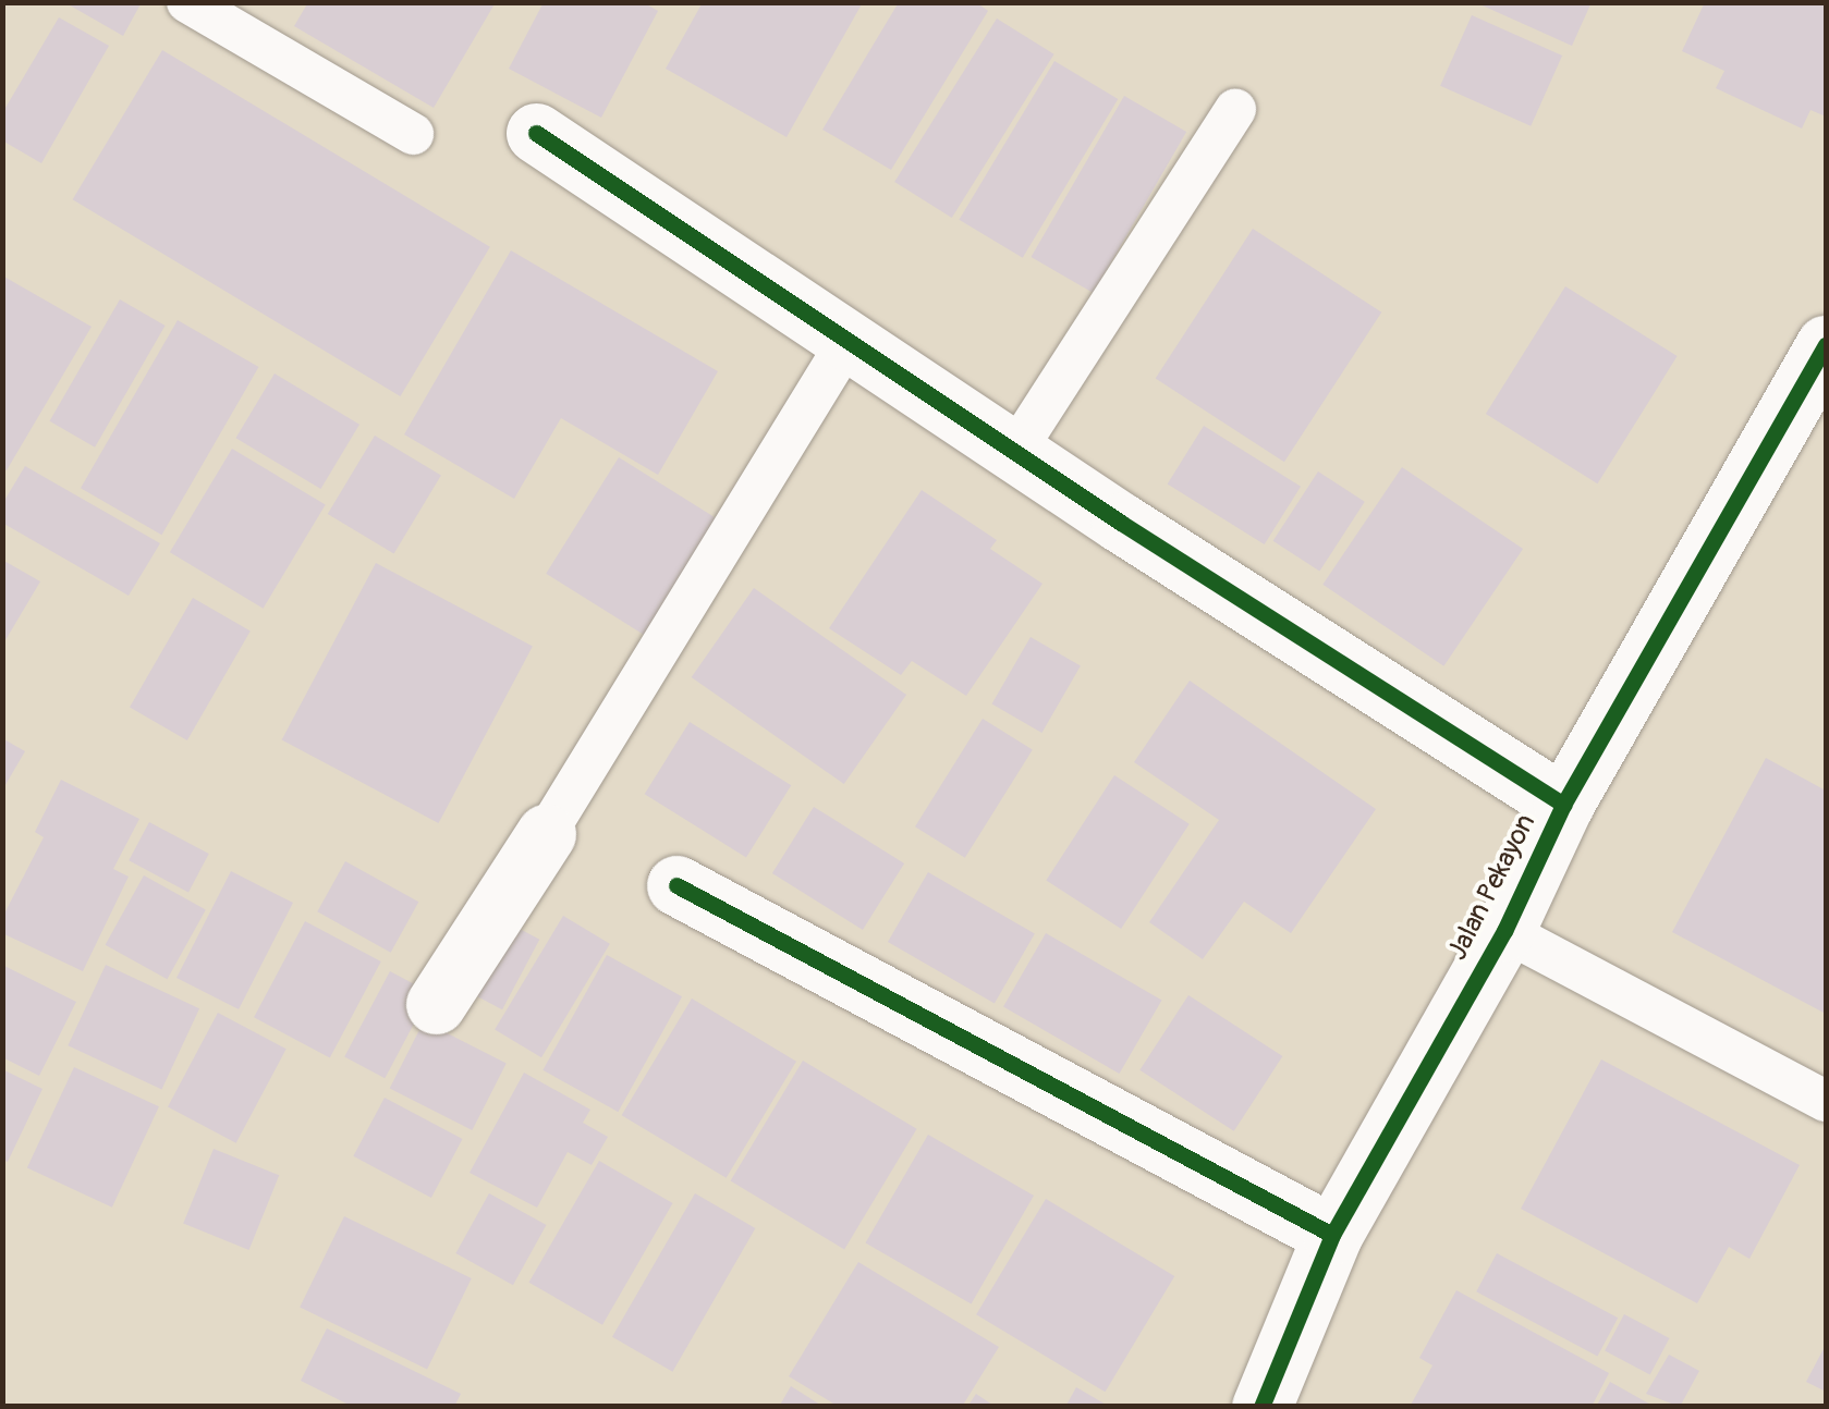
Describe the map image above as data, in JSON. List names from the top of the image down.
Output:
{
  "streets": {
    "street": ["Jalan Pekayon"]
  }
}
